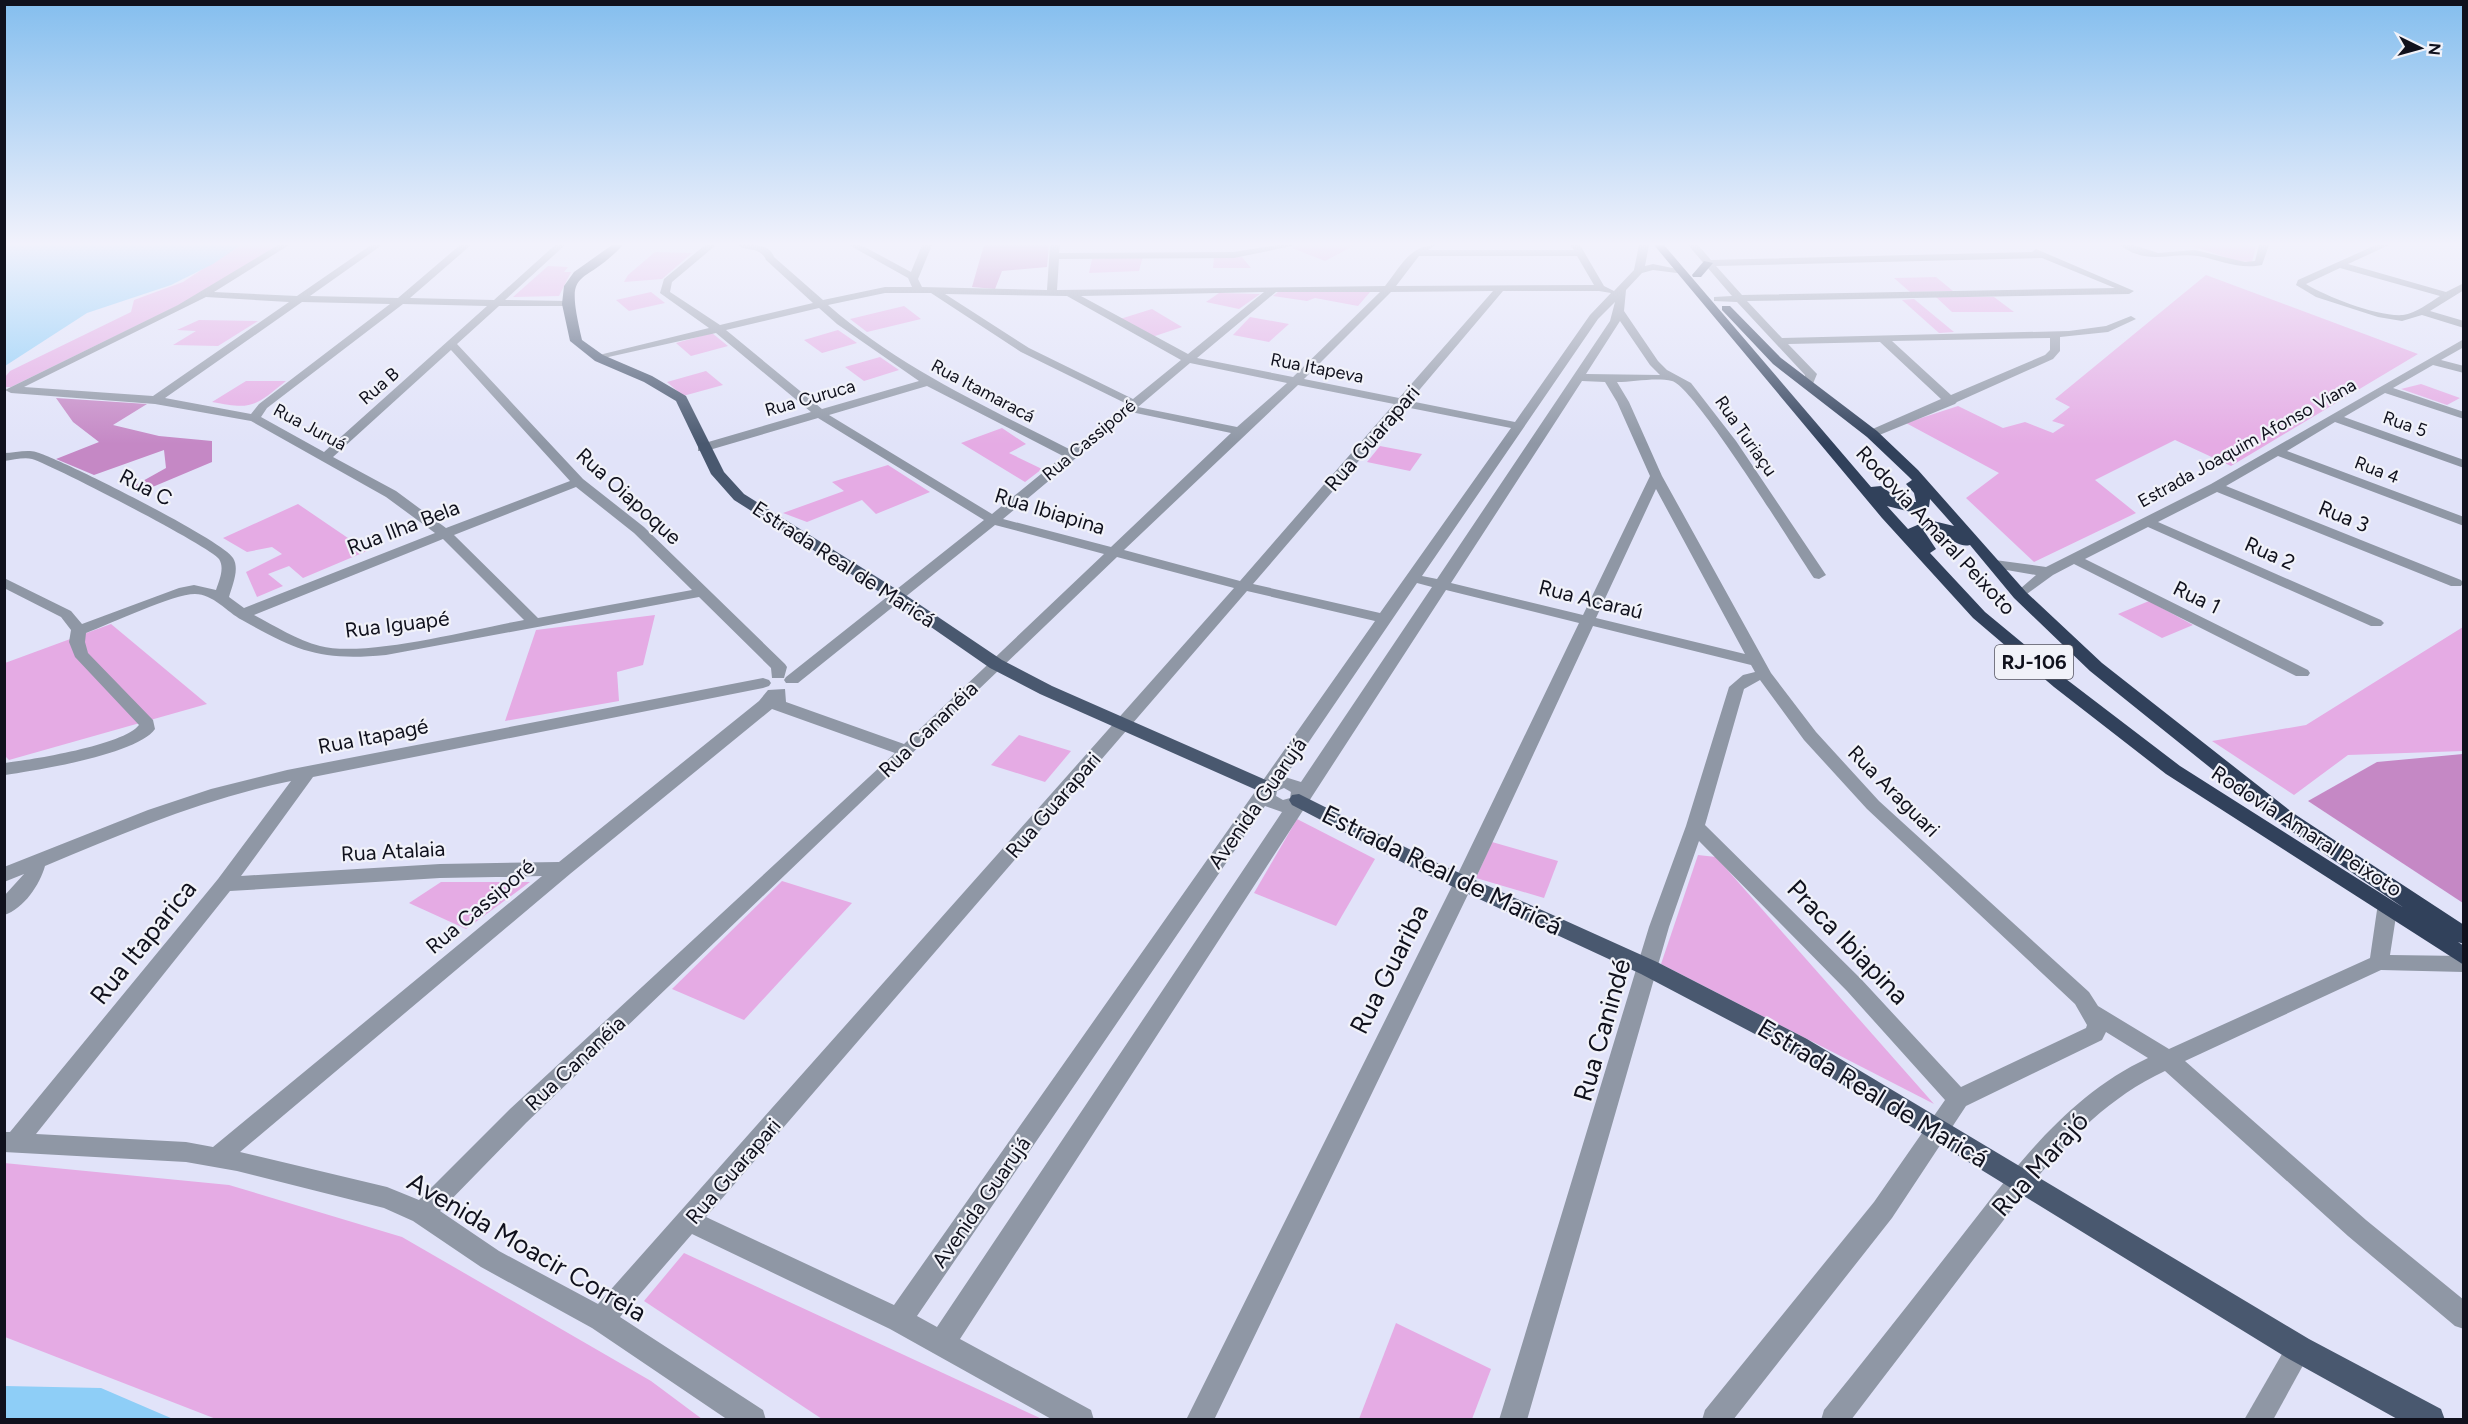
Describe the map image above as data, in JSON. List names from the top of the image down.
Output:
{
  "streets": {
    "highway": ["Rodovia Amaral Peixoto", "RJ-106"],
    "main road": ["Estrada Real de Maricá"],
    "street": [
      "Rua Itapeva",
      "Rua B",
      "Rua Itamaracá",
      "Rua Curuca",
      "Rua 5",
      "Rua Juruá",
      "Rua Turiaçu",
      "Rua Guarapari",
      "Rua Cassiporé",
      "Estrada Joaquim Afonso Viana",
      "Rua 4",
      "Rua C",
      "Rua Oiapoque",
      "Rua Ibiapina",
      "Rua 3",
      "Rua Ilha Bela",
      "Rua 2",
      "Rua 1",
      "Rua Acaraú",
      "Rua Iguapé",
      "Rua Cananéia",
      "Rua Itapagé",
      "Rua Araguari",
      "Avenida Guarujá",
      "Rua Atalaia",
      "Rua Itaparica",
      "Praca Ibiapina",
      "Rua Guariba",
      "Rua Canindé",
      "Rua Marajó",
      "Avenida Moacir Correia"
    ]
  },
  "crossings": [
    ["Rua Itapeva", "Rua Guarapari"],
    ["Rua Itapeva", "Rua Cassiporé"],
    ["Rua Itapeva", "Rua Ibiapina"],
    ["Rua Itapeva", "Estrada Real de Maricá"],
    ["Rua Itapeva", "Rua Cananéia"],
    ["Rua Itapeva", "Avenida Guarujá"],
    ["Rua B", "Rua Juruá"],
    ["Rua B", "Rua Oiapoque"],
    ["Rua Itamaracá", "Rua Curuca"],
    ["Rua Itamaracá", "Rua Cassiporé"],
    ["Rua Curuca", "Rua Ibiapina"],
    ["Rua Curuca", "Estrada Real de Maricá"],
    ["Rua 5", "Estrada Joaquim Afonso Viana"],
    ["Rua Juruá", "Rua Ilha Bela"],
    ["Rua Juruá", "Rua Iguapé"],
    ["Rua Turiaçu", "Avenida Guarujá"],
    ["Rua Guarapari", "Rua Ibiapina"],
    ["Rua Guarapari", "Estrada Real de Maricá"],
    ["Rua Guarapari", "Avenida Moacir Correia"],
    ["Rua Cassiporé", "Rua Oiapoque"],
    ["Rua Cassiporé", "Rua Ibiapina"],
    ["Rua Cassiporé", "Estrada Real de Maricá"],
    ["Rua Cassiporé", "Rua Itapagé"],
    ["Rua Cassiporé", "Rua Atalaia"],
    ["Rua Cassiporé", "Avenida Moacir Correia"],
    ["Estrada Joaquim Afonso Viana", "Rua 4"],
    ["Estrada Joaquim Afonso Viana", "Rua 3"],
    ["Estrada Joaquim Afonso Viana", "Rodovia Amaral Peixoto"],
    ["Estrada Joaquim Afonso Viana", "Rua 2"],
    ["Estrada Joaquim Afonso Viana", "Rua 1"],
    ["Rua C", "Rua Iguapé"],
    ["Rua Oiapoque", "Rua Ilha Bela"],
    ["Rua Oiapoque", "Rua Iguapé"],
    ["Rua Oiapoque", "Rua Itapagé"],
    ["Rua Ibiapina", "Rua Cananéia"],
    ["Rua Ibiapina", "Avenida Guarujá"],
    ["Rua Ilha Bela", "Rua Iguapé"],
    ["Estrada Real de Maricá", "Rua Cananéia"],
    ["Estrada Real de Maricá", "Avenida Guarujá"],
    ["Estrada Real de Maricá", "Rua Guariba"],
    ["Estrada Real de Maricá", "Rua Canindé"],
    ["Estrada Real de Maricá", "Rua Marajó"],
    ["Rua Acaraú", "Rua Araguari"],
    ["Rua Acaraú", "Avenida Guarujá"],
    ["Rua Acaraú", "Rua Guariba"],
    ["Rua Acaraú", "Rua Canindé"],
    ["Rua Cananéia", "Avenida Moacir Correia"],
    ["Rua Itapagé", "Rua Itaparica"],
    ["Rua Araguari", "Rua Guariba"],
    ["Rua Araguari", "Rua Canindé"],
    ["Rua Araguari", "Rua Marajó"],
    ["Rua Atalaia", "Rua Itaparica"],
    ["Rua Itaparica", "Avenida Moacir Correia"],
    ["Praca Ibiapina", "Rua Canindé"]
  ],
  "north": "right"
}
